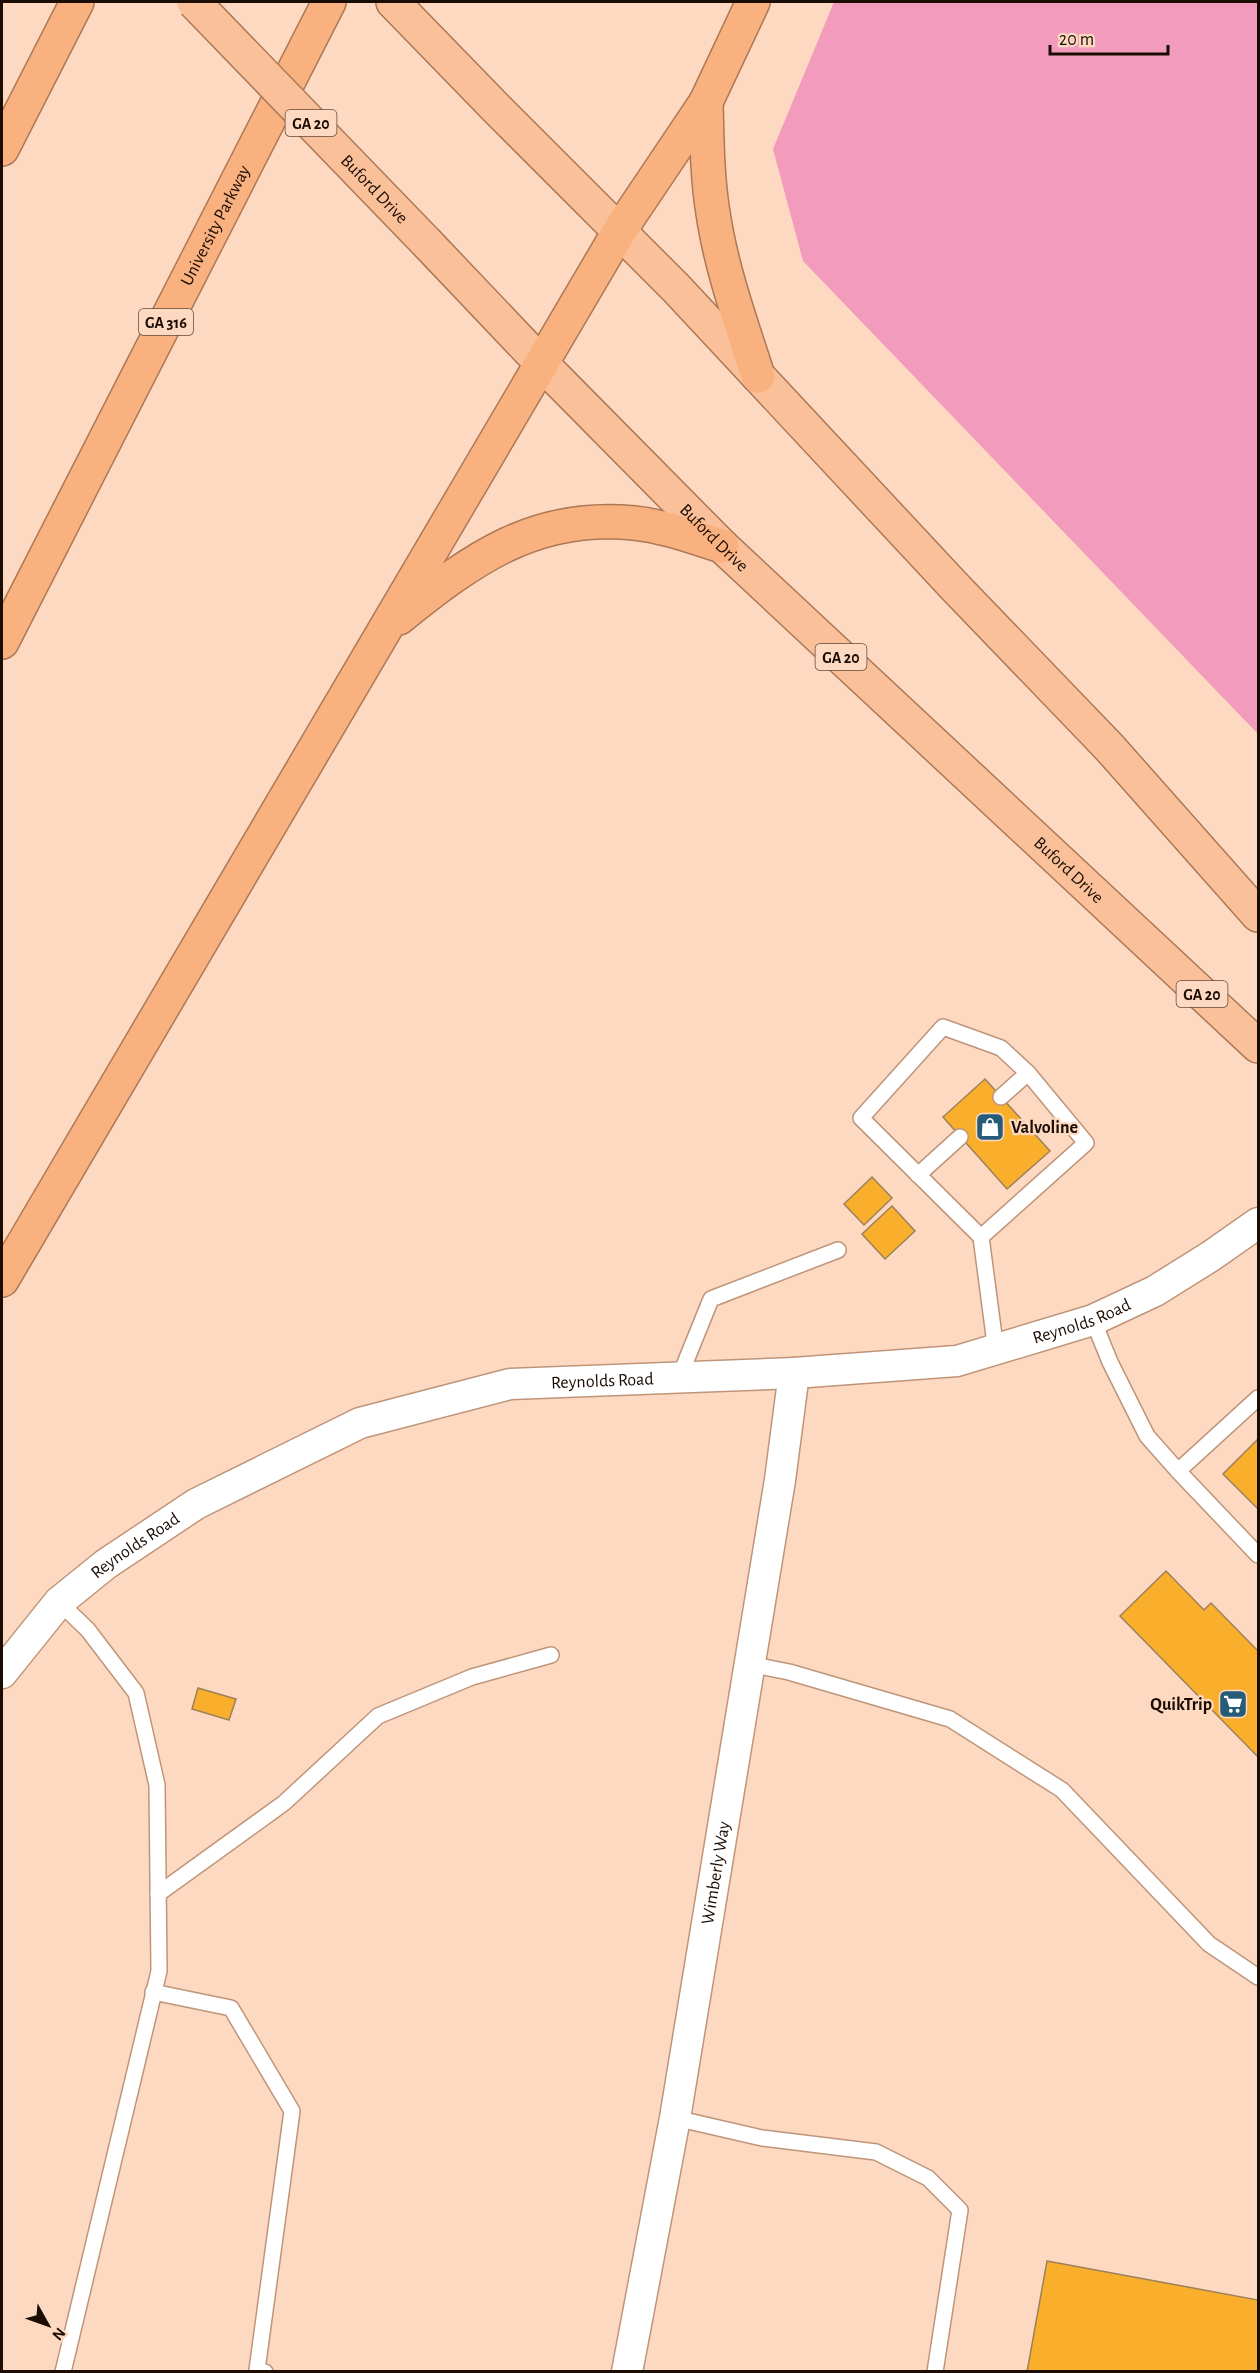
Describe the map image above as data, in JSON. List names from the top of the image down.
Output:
{
  "streets": {
    "highway": [
      "GA 20",
      "Buford Drive",
      "University Parkway",
      "GA 316"
    ],
    "street": ["Reynolds Road", "Wimberly Way"]
  },
  "crossings": [
    ["Reynolds Road", "Wimberly Way"]
  ],
  "places": {
    "shop": ["Valvoline"],
    "supermarket": ["QuikTrip"]
  },
  "scale_bar": "20 m",
  "north": "bottom right"
}
